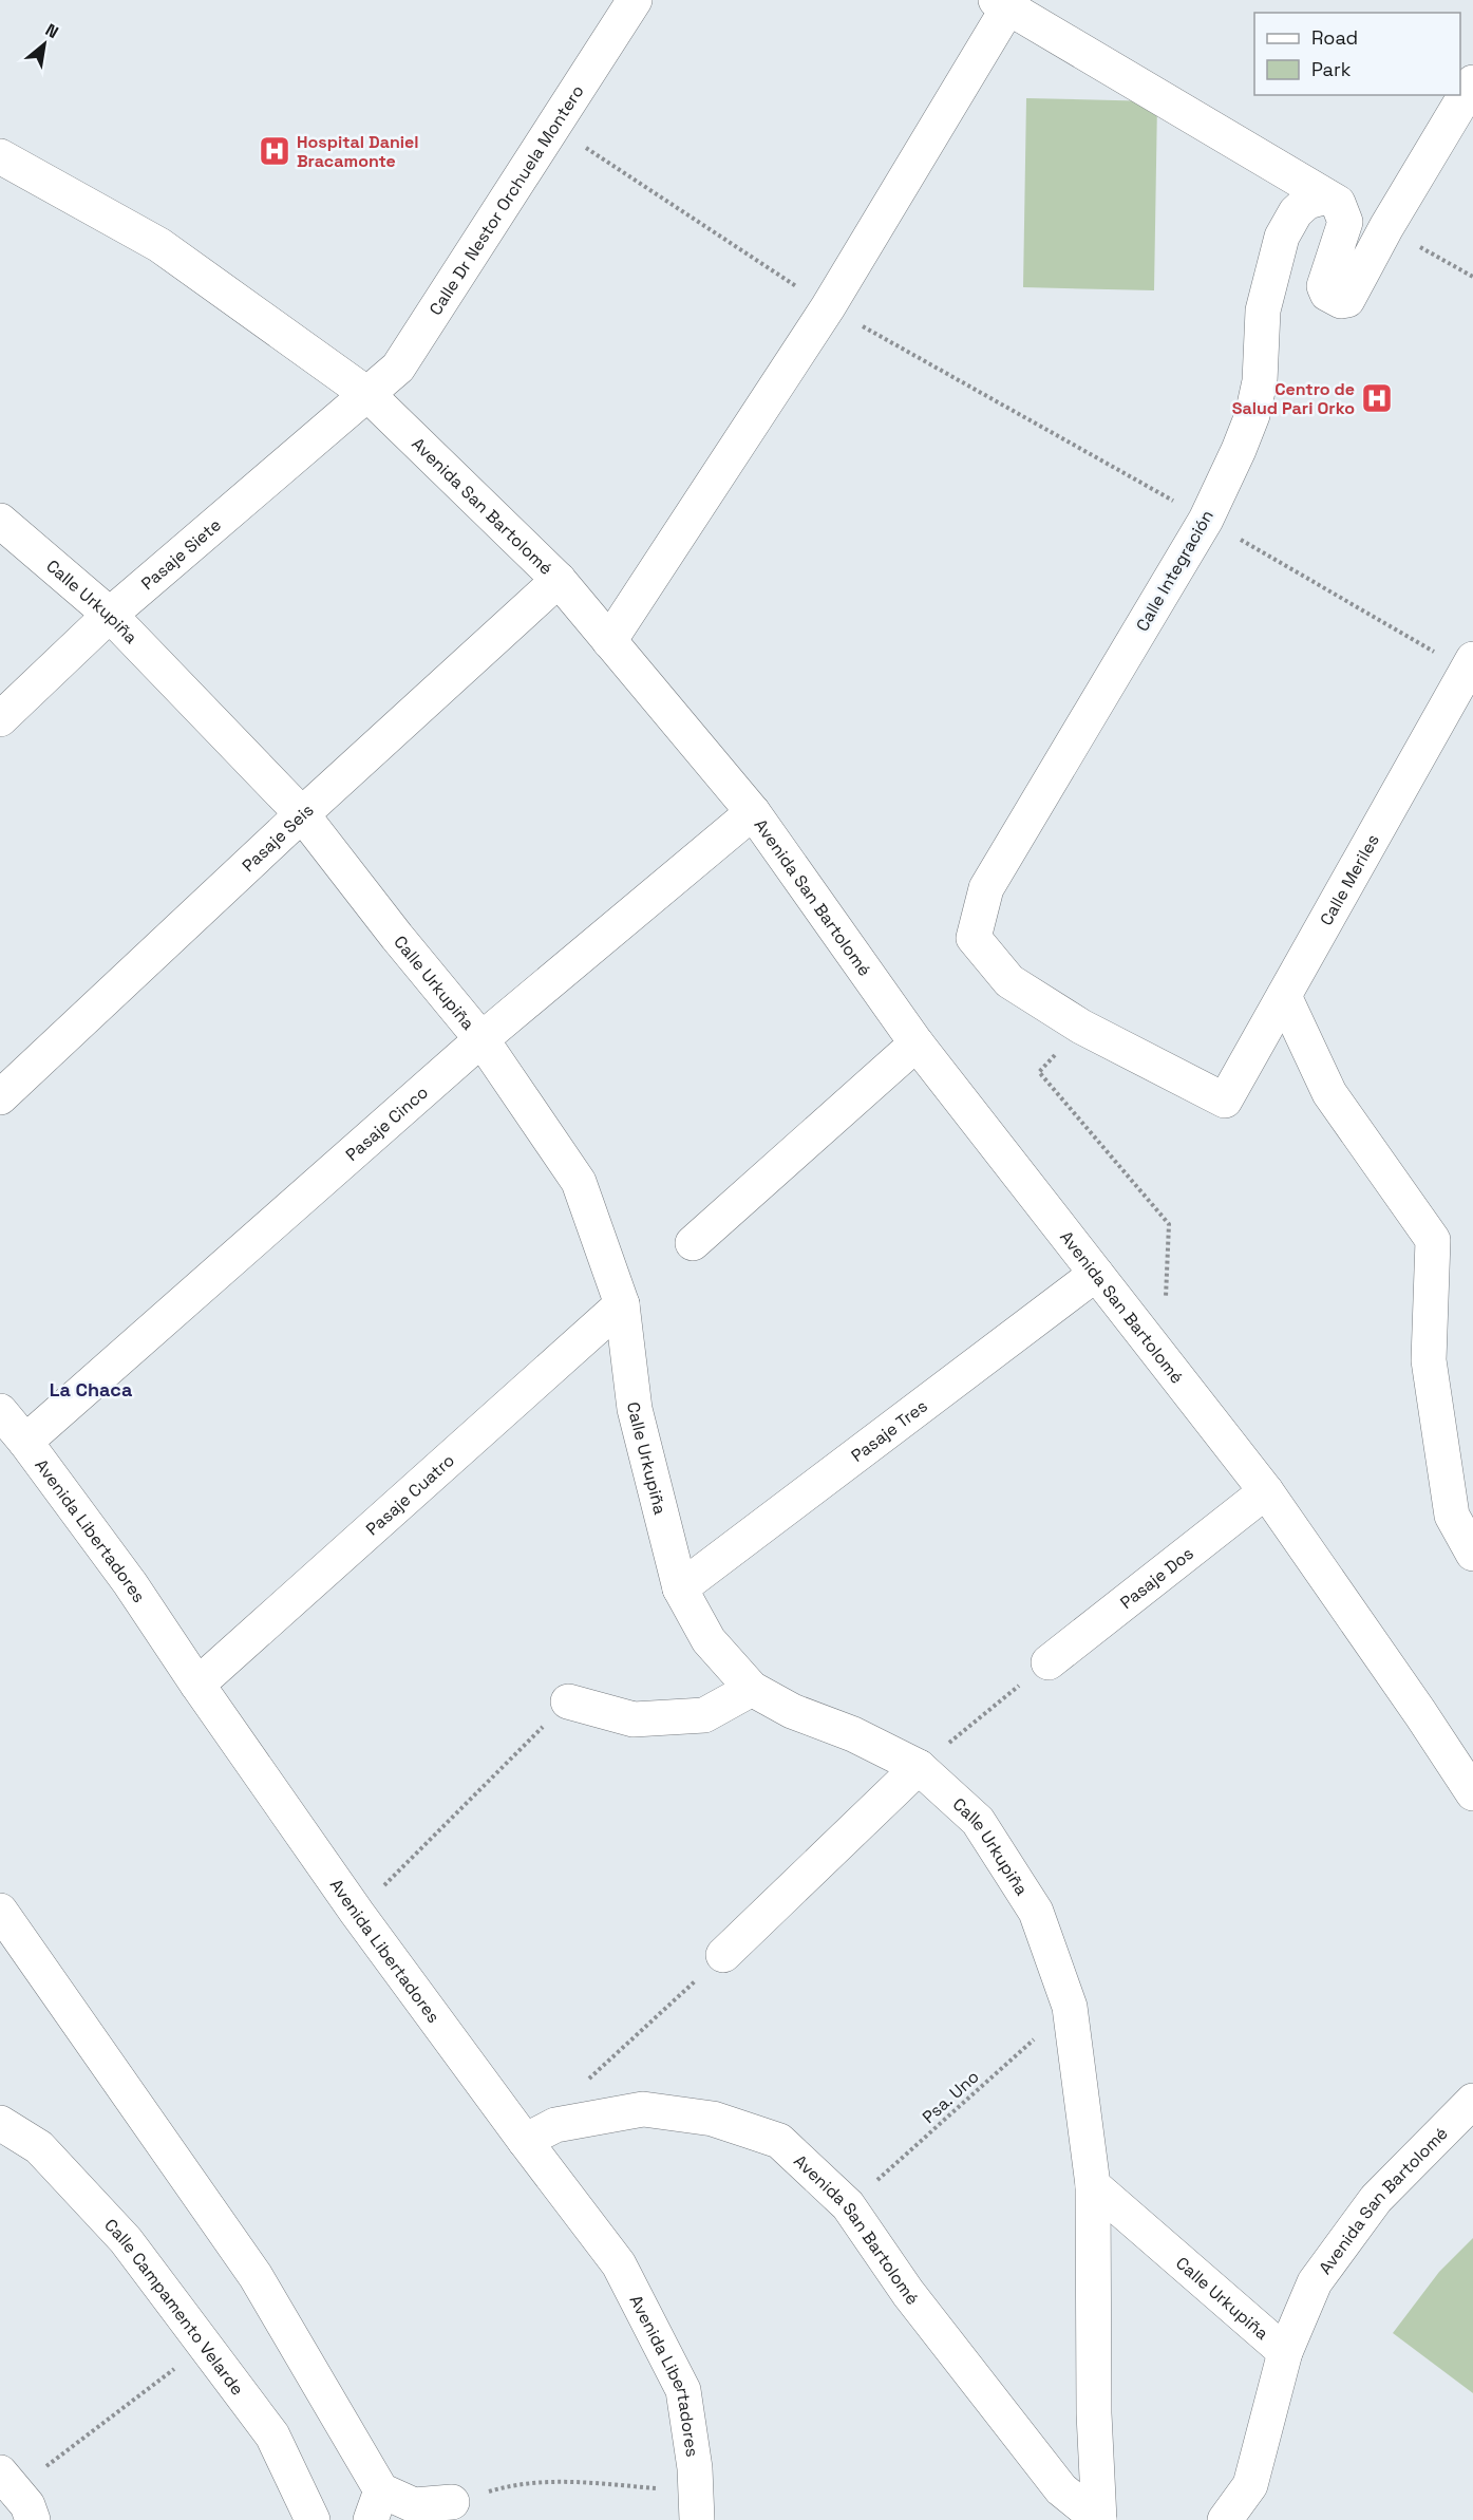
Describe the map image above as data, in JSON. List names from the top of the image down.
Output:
{
  "streets": {
    "street": [
      "Calle Dr Nestor Orchuela Montero",
      "Avenida San Bartolomé",
      "Pasaje Siete",
      "Calle Integración",
      "Calle Urkupiña",
      "Pasaje Seis",
      "Calle Meriles",
      "Pasaje Cinco",
      "Pasaje Tres",
      "Pasaje Cuatro",
      "Avenida Libertadores",
      "Pasaje Dos",
      "Calle Campamento Velarde"
    ],
    "path": ["Psa. Uno"]
  },
  "crossings": [
    ["Calle Dr Nestor Orchuela Montero", "Avenida San Bartolomé"],
    ["Calle Dr Nestor Orchuela Montero", "Pasaje Siete"],
    ["Avenida San Bartolomé", "Pasaje Siete"],
    ["Avenida San Bartolomé", "Calle Urkupiña"],
    ["Avenida San Bartolomé", "Pasaje Seis"],
    ["Avenida San Bartolomé", "Pasaje Cinco"],
    ["Avenida San Bartolomé", "Pasaje Tres"],
    ["Avenida San Bartolomé", "Avenida Libertadores"],
    ["Avenida San Bartolomé", "Pasaje Dos"],
    ["Avenida San Bartolomé", "Psa. Uno"],
    ["Pasaje Siete", "Calle Urkupiña"],
    ["Calle Integración", "Calle Meriles"],
    ["Calle Urkupiña", "Pasaje Seis"],
    ["Calle Urkupiña", "Pasaje Cinco"],
    ["Calle Urkupiña", "Pasaje Tres"],
    ["Calle Urkupiña", "Pasaje Cuatro"],
    ["Calle Urkupiña", "Psa. Uno"],
    ["Pasaje Cinco", "Avenida Libertadores"],
    ["Pasaje Cuatro", "Avenida Libertadores"]
  ],
  "districts": ["La Chaca"],
  "places": {
    "hospital": ["Hospital Daniel Bracamonte", "Centro de Salud Pari Orko"]
  },
  "legend": ["Road", "Park"],
  "north": "top right"
}
